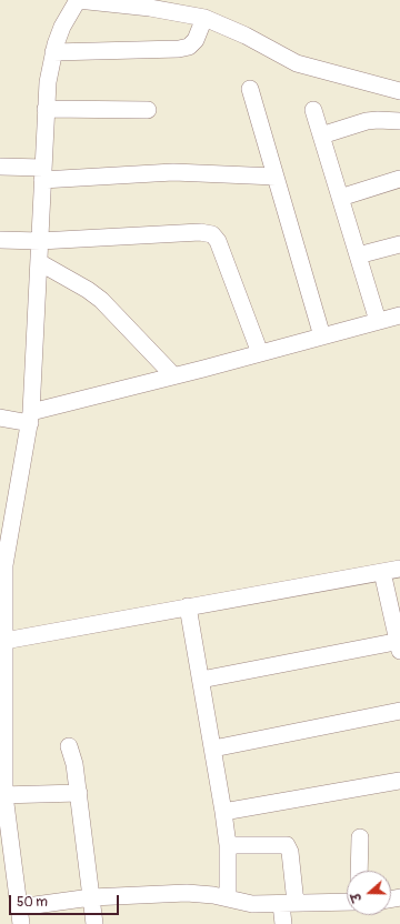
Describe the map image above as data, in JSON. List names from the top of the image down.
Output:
{
  "scale_bar": "50 m",
  "north": "left"
}
